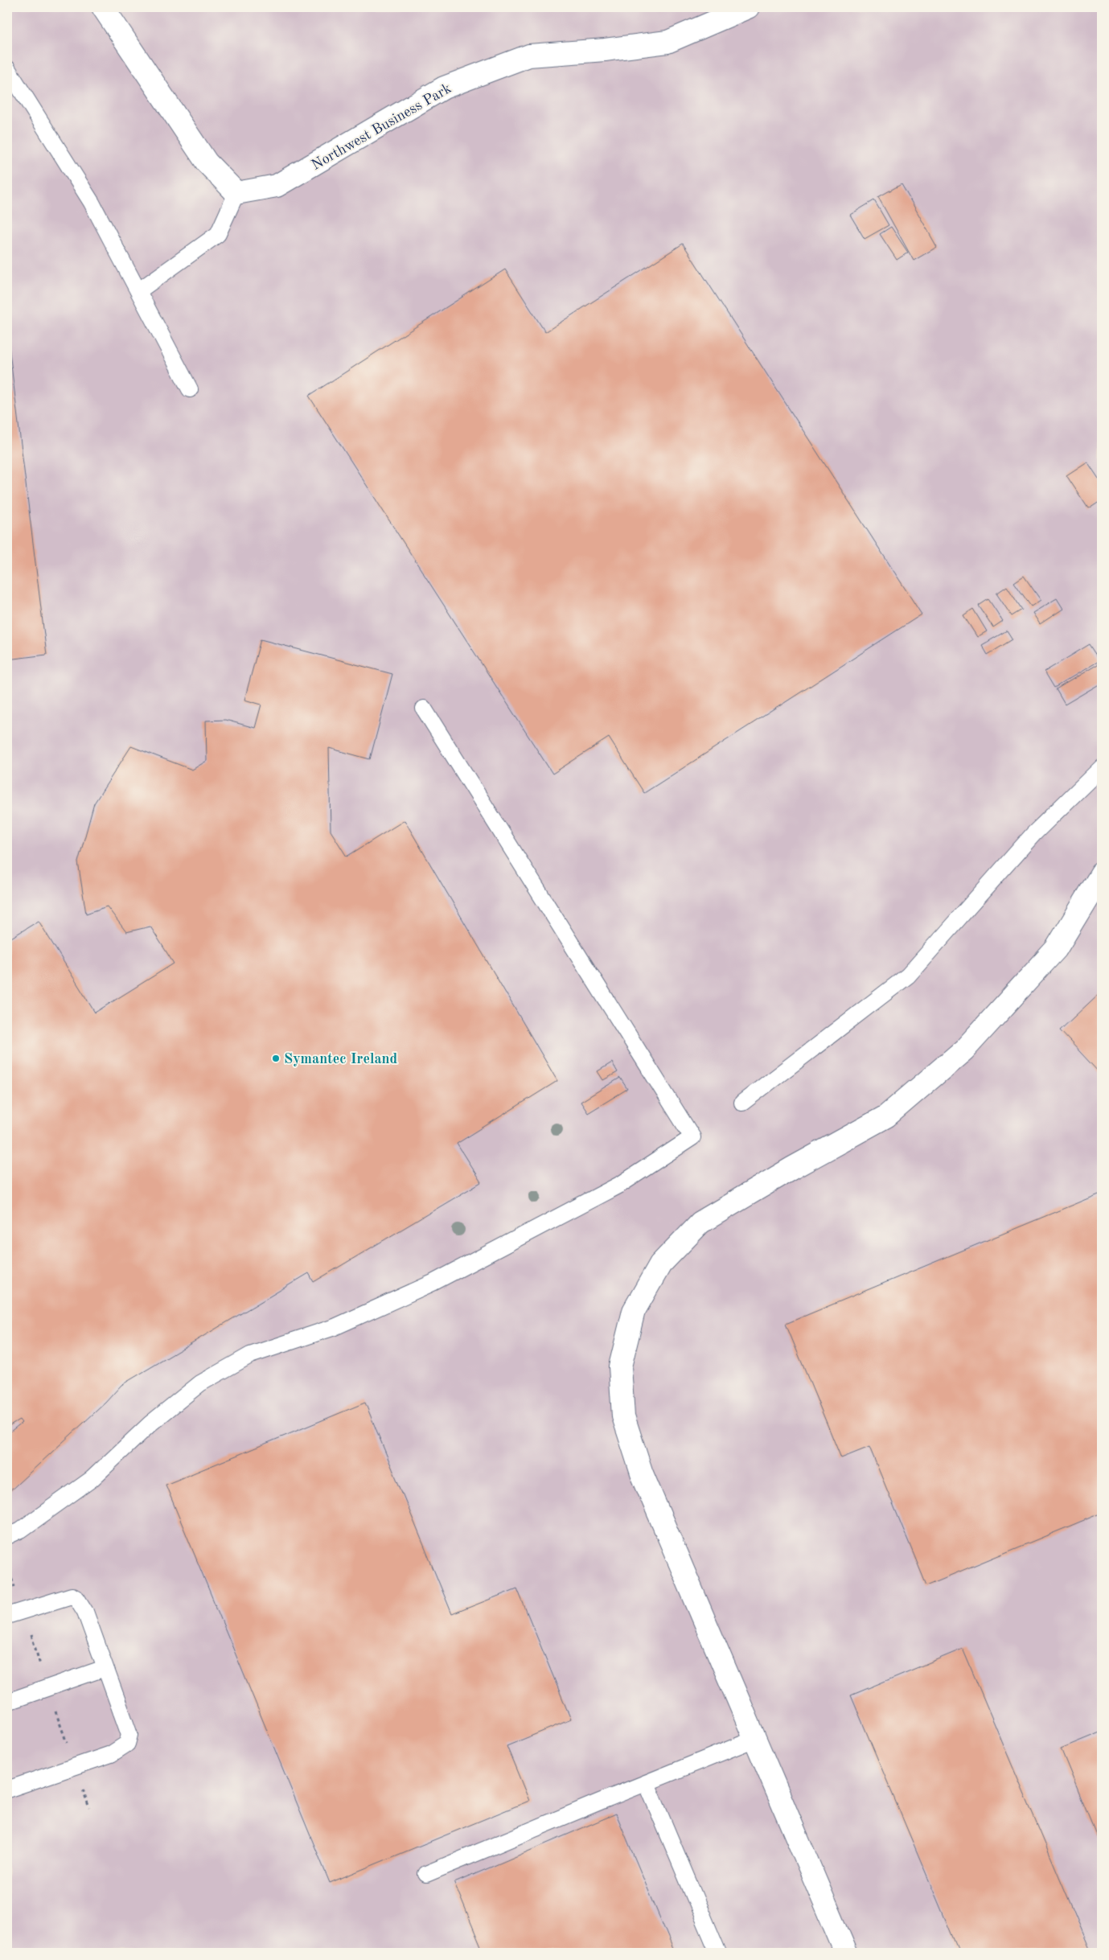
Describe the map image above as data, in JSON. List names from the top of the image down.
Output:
{
  "streets": {
    "street": ["Northwest Business Park"]
  },
  "places": ["Symantec Ireland"]
}
